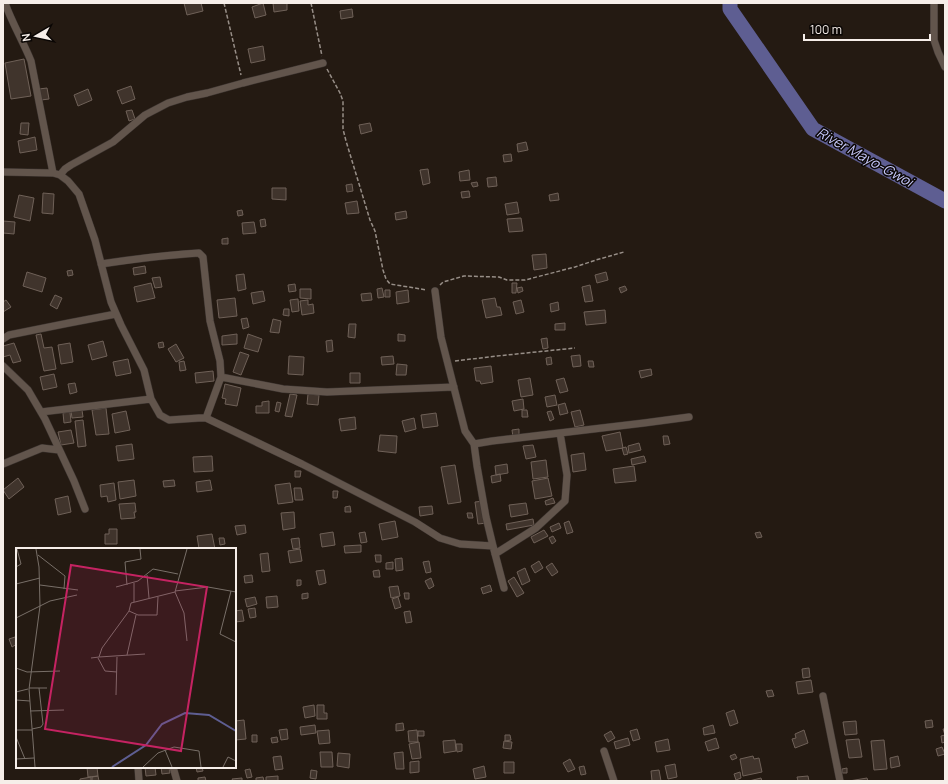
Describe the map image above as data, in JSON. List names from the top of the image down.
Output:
{
  "water": ["River Mayo-Gwoi"],
  "scale_bar": "100 m",
  "north": "left"
}
